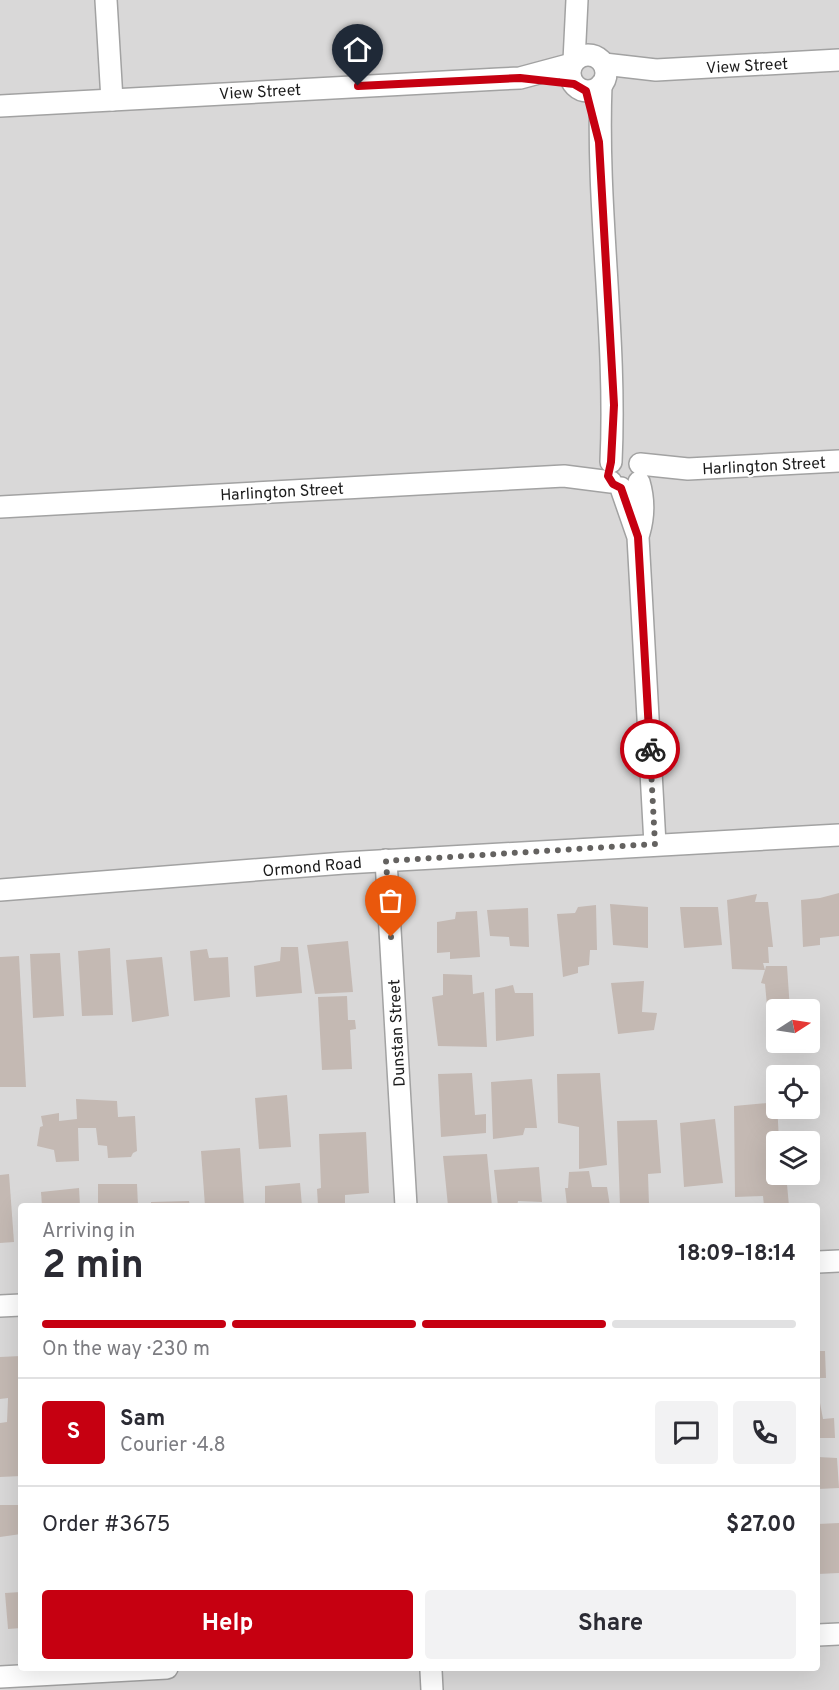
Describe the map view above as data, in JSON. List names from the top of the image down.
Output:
{
  "streets": {
    "street": [
      "View Street",
      "Harlington Street",
      "Ormond Road",
      "Dunstan Street"
    ]
  },
  "crossings": [
    ["Ormond Road", "Dunstan Street"]
  ],
  "north": "right",
  "page": {
    "heading": ["2 min", "Arriving in", "18:09–18:14"],
    "panel": [
      "Sam",
      "Courier · 4.8",
      "Order #3675",
      "$27.00"
    ],
    "bar": "On the way · 230 m",
    "round": "S",
    "buttons": ["Help", "Share"]
  }
}
